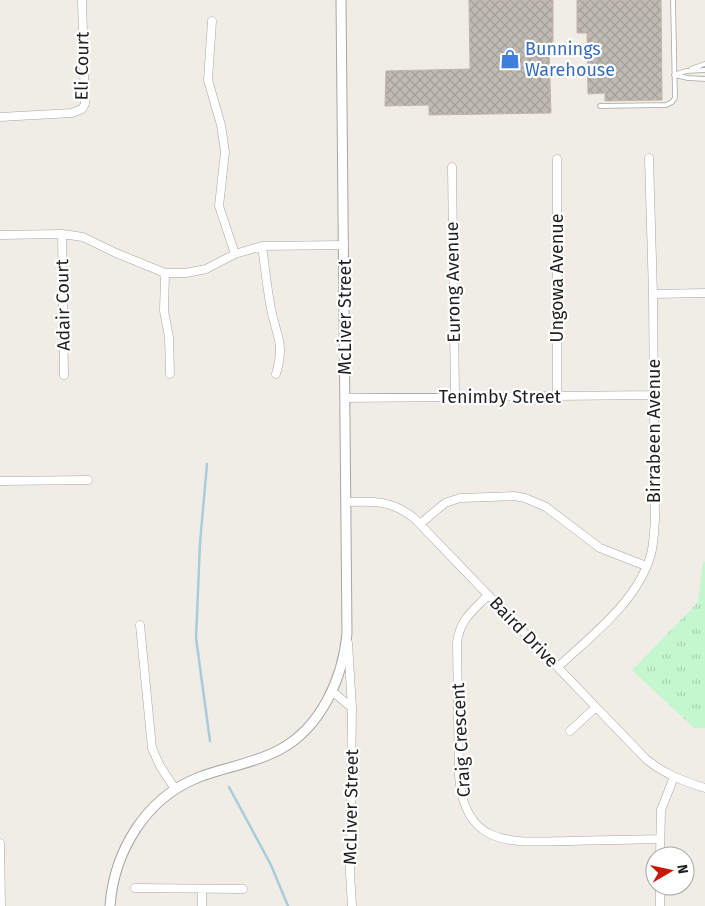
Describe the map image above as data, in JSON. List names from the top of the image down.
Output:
{
  "streets": {
    "street": [
      "Eli Court",
      "Ungowa Avenue",
      "Eurong Avenue",
      "Adair Court",
      "McLiver Street",
      "Tenimby Street",
      "Birrabeen Avenue",
      "Baird Drive",
      "Craig Crescent"
    ]
  },
  "crossings": [
    ["Ungowa Avenue", "Tenimby Street"],
    ["Eurong Avenue", "Tenimby Street"],
    ["McLiver Street", "Tenimby Street"],
    ["McLiver Street", "Baird Drive"],
    ["Tenimby Street", "Birrabeen Avenue"],
    ["Birrabeen Avenue", "Baird Drive"],
    ["Baird Drive", "Craig Crescent"]
  ],
  "places": {
    "shop": ["Bunnings Warehouse"]
  },
  "north": "right"
}
